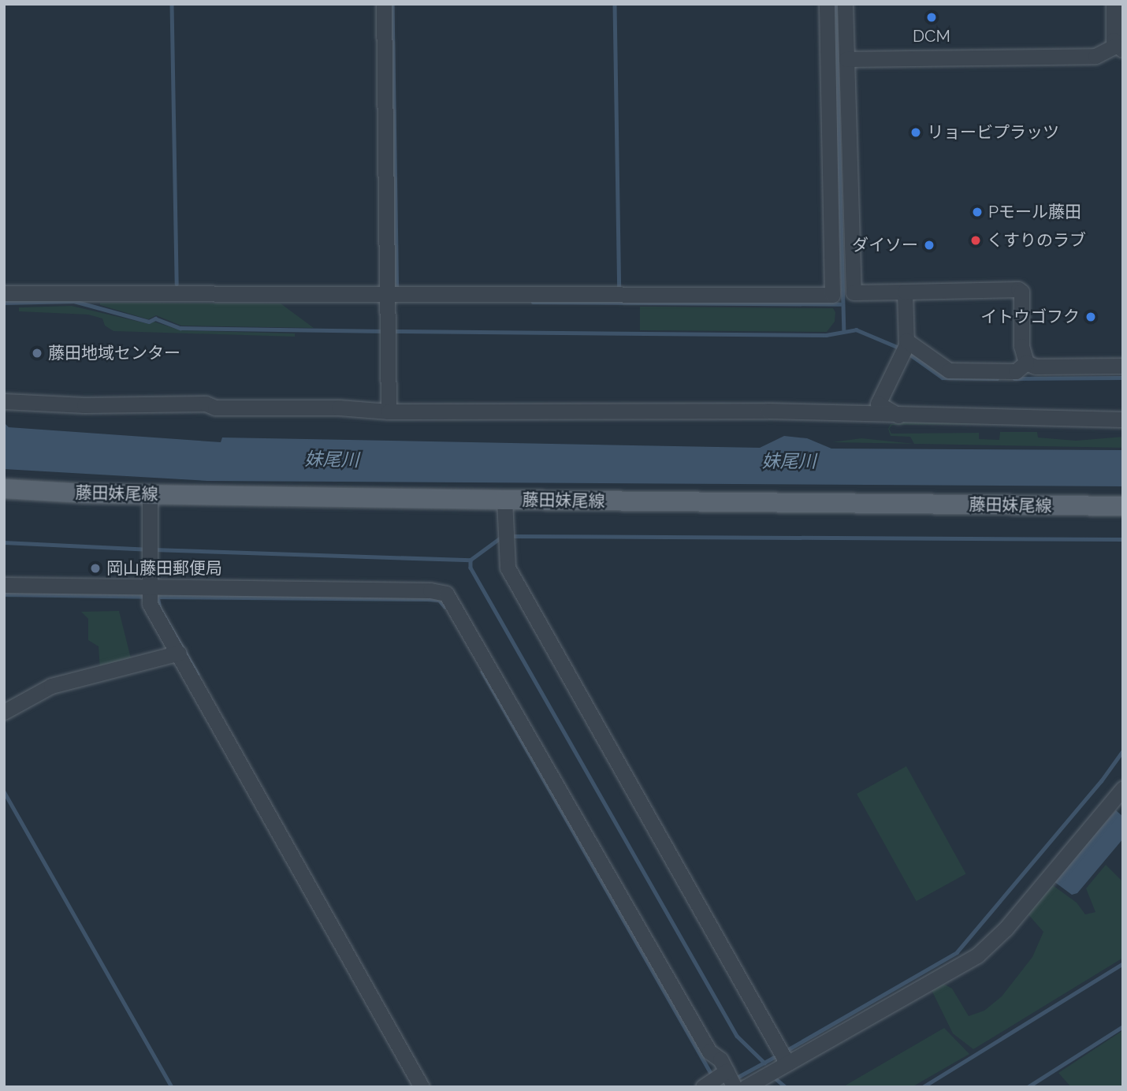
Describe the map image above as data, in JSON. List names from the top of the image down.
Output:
{
  "streets": {
    "main road": ["藤田妹尾線"]
  },
  "water": ["妹尾川"],
  "places": [
    "DCM",
    "リョービプラッツ",
    "Pモール藤田",
    "くすりのラブ",
    "ダイソー",
    "イトウゴフク",
    "藤田地域センター",
    "岡山藤田郵便局"
  ]
}
